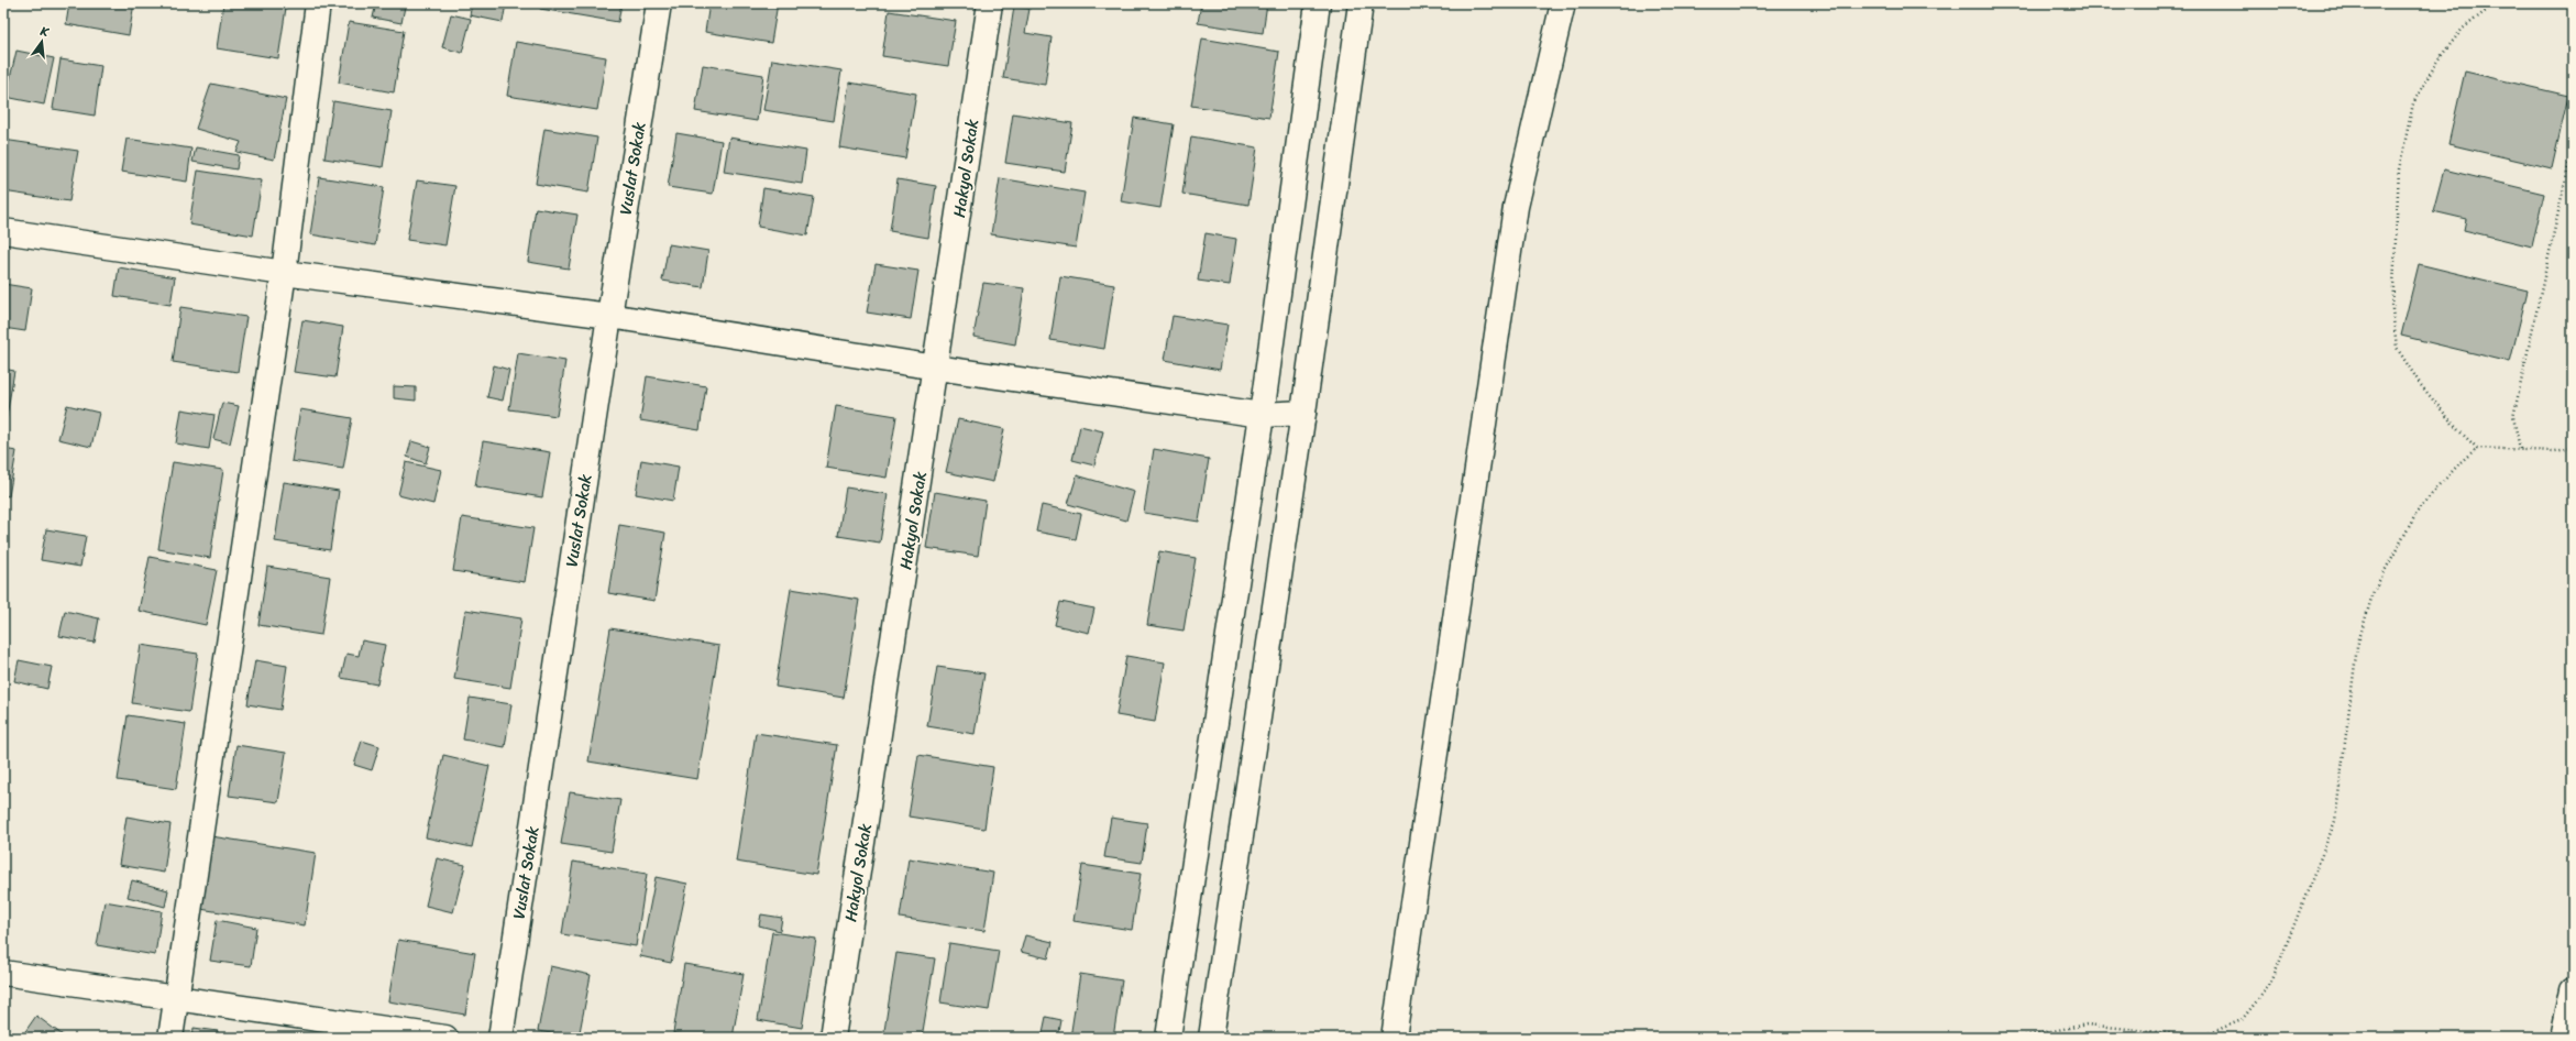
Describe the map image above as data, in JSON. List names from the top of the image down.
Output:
{
  "streets": {
    "street": ["Vuslat Sokak", "Hakyol Sokak"]
  },
  "north": "top"
}
